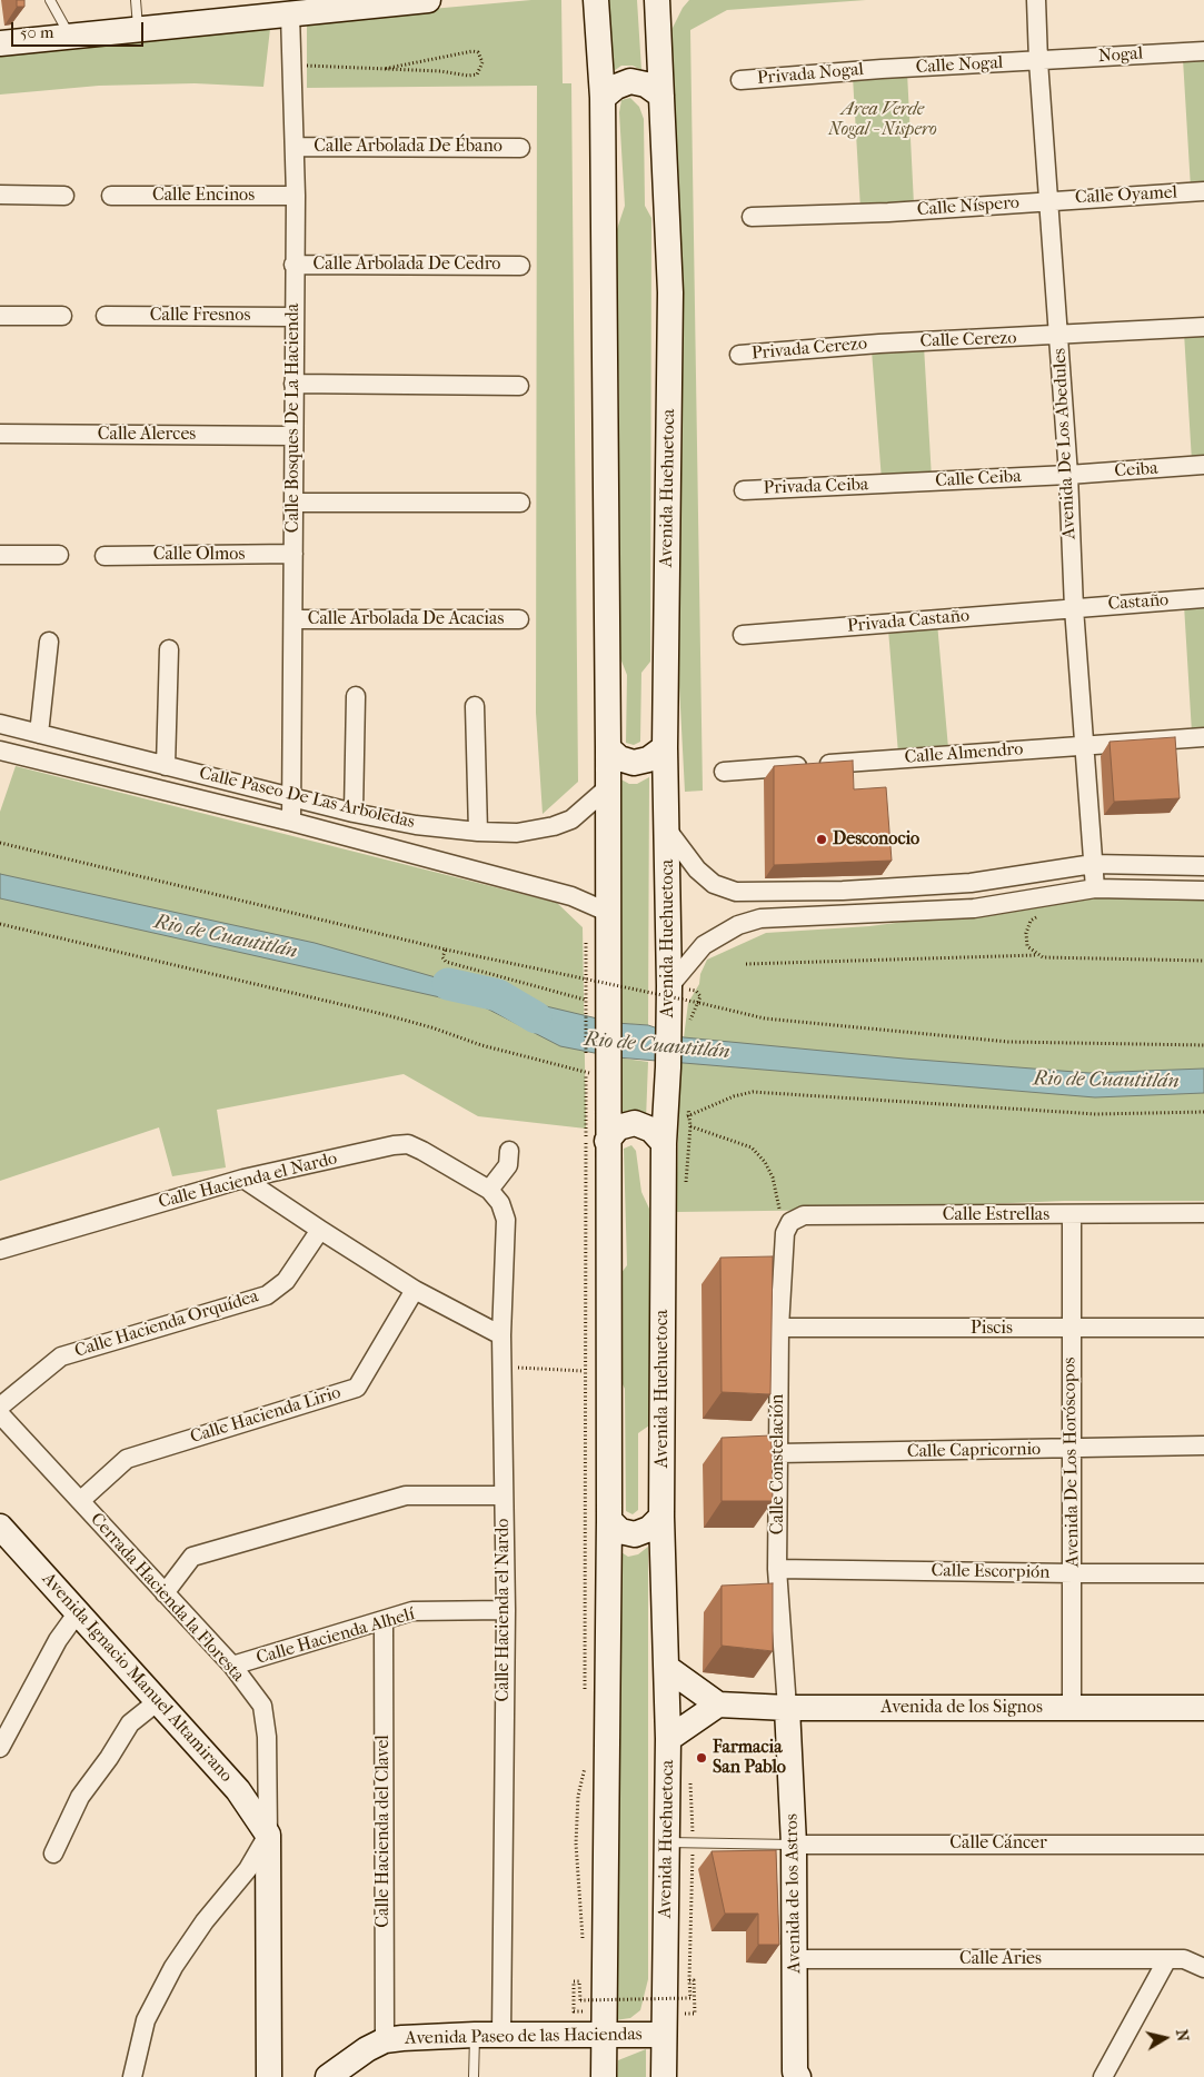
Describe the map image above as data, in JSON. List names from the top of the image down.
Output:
{
  "streets": {
    "main road": [
      "Avenida Huehuetoca",
      "Cerrada Hacienda la Floresta",
      "Avenida Ignacio Manuel Altamirano",
      "Avenida de los Signos",
      "Avenida de los Astros",
      "Avenida Paseo de las Haciendas"
    ],
    "street": [
      "Nogal",
      "Calle Nogal",
      "Privada Nogal",
      "Calle Arbolada De Ébano",
      "Calle Encinos",
      "Calle Oyamel",
      "Calle Níspero",
      "Calle Arbolada De Cedro",
      "Calle Fresnos",
      "Calle Cerezo",
      "Privada Cerezo",
      "Calle Bosques De La Hacienda",
      "Calle Alerces",
      "Avenida De Los Abedules",
      "Ceiba",
      "Calle Ceiba",
      "Privada Ceiba",
      "Calle Olmos",
      "Castaño",
      "Calle Arbolada De Acacias",
      "Privada Castaño",
      "Calle Almendro",
      "Calle Paseo De Las Arboledas",
      "Calle Hacienda el Nardo",
      "Calle Estrellas",
      "Calle Hacienda Orquídea",
      "Piscis",
      "Calle Hacienda Lirio",
      "Calle Capricornio",
      "Avenida De Los Horóscopos",
      "Calle Constelación",
      "Calle Escorpión",
      "Calle Hacienda Alhelí",
      "Calle Hacienda del Clavel",
      "Calle Cáncer",
      "Calle Aries"
    ]
  },
  "crossings": [
    ["Nogal", "Calle Nogal"],
    ["Nogal", "Avenida De Los Abedules"],
    ["Calle Nogal", "Privada Nogal"],
    ["Calle Nogal", "Avenida De Los Abedules"],
    ["Calle Arbolada De Ébano", "Calle Bosques De La Hacienda"],
    ["Calle Encinos", "Calle Bosques De La Hacienda"],
    ["Calle Oyamel", "Calle Níspero"],
    ["Calle Oyamel", "Avenida De Los Abedules"],
    ["Calle Níspero", "Avenida De Los Abedules"],
    ["Calle Arbolada De Cedro", "Calle Bosques De La Hacienda"],
    ["Calle Fresnos", "Calle Bosques De La Hacienda"],
    ["Calle Cerezo", "Privada Cerezo"],
    ["Calle Cerezo", "Avenida De Los Abedules"],
    ["Calle Bosques De La Hacienda", "Calle Alerces"],
    ["Calle Bosques De La Hacienda", "Calle Olmos"],
    ["Calle Bosques De La Hacienda", "Calle Arbolada De Acacias"],
    ["Calle Bosques De La Hacienda", "Calle Paseo De Las Arboledas"],
    ["Avenida De Los Abedules", "Ceiba"],
    ["Avenida De Los Abedules", "Calle Ceiba"],
    ["Avenida De Los Abedules", "Castaño"],
    ["Avenida De Los Abedules", "Privada Castaño"],
    ["Avenida De Los Abedules", "Calle Almendro"],
    ["Ceiba", "Calle Ceiba"],
    ["Calle Ceiba", "Privada Ceiba"],
    ["Avenida Huehuetoca", "Avenida Paseo de las Haciendas"],
    ["Castaño", "Privada Castaño"],
    ["Calle Hacienda el Nardo", "Calle Hacienda Alhelí"],
    ["Calle Hacienda el Nardo", "Avenida Paseo de las Haciendas"],
    ["Calle Estrellas", "Avenida De Los Horóscopos"],
    ["Calle Estrellas", "Calle Constelación"],
    ["Piscis", "Avenida De Los Horóscopos"],
    ["Piscis", "Calle Constelación"],
    ["Calle Hacienda Lirio", "Cerrada Hacienda la Floresta"],
    ["Calle Capricornio", "Avenida De Los Horóscopos"],
    ["Calle Capricornio", "Calle Constelación"],
    ["Avenida De Los Horóscopos", "Calle Escorpión"],
    ["Avenida De Los Horóscopos", "Avenida de los Signos"],
    ["Calle Constelación", "Calle Escorpión"],
    ["Calle Constelación", "Avenida de los Signos"],
    ["Calle Constelación", "Avenida de los Astros"],
    ["Cerrada Hacienda la Floresta", "Calle Hacienda Alhelí"],
    ["Cerrada Hacienda la Floresta", "Avenida Ignacio Manuel Altamirano"],
    ["Calle Hacienda Alhelí", "Calle Hacienda del Clavel"],
    ["Avenida de los Signos", "Avenida de los Astros"],
    ["Calle Hacienda del Clavel", "Avenida Paseo de las Haciendas"],
    ["Calle Cáncer", "Avenida de los Astros"],
    ["Avenida de los Astros", "Calle Aries"]
  ],
  "water": ["Rio de Cuautitlán"],
  "parks": ["Area Verde Nogal - Nispero"],
  "places": ["Desconocio", "Farmacia San Pablo"],
  "scale_bar": "50 m",
  "north": "right"
}
